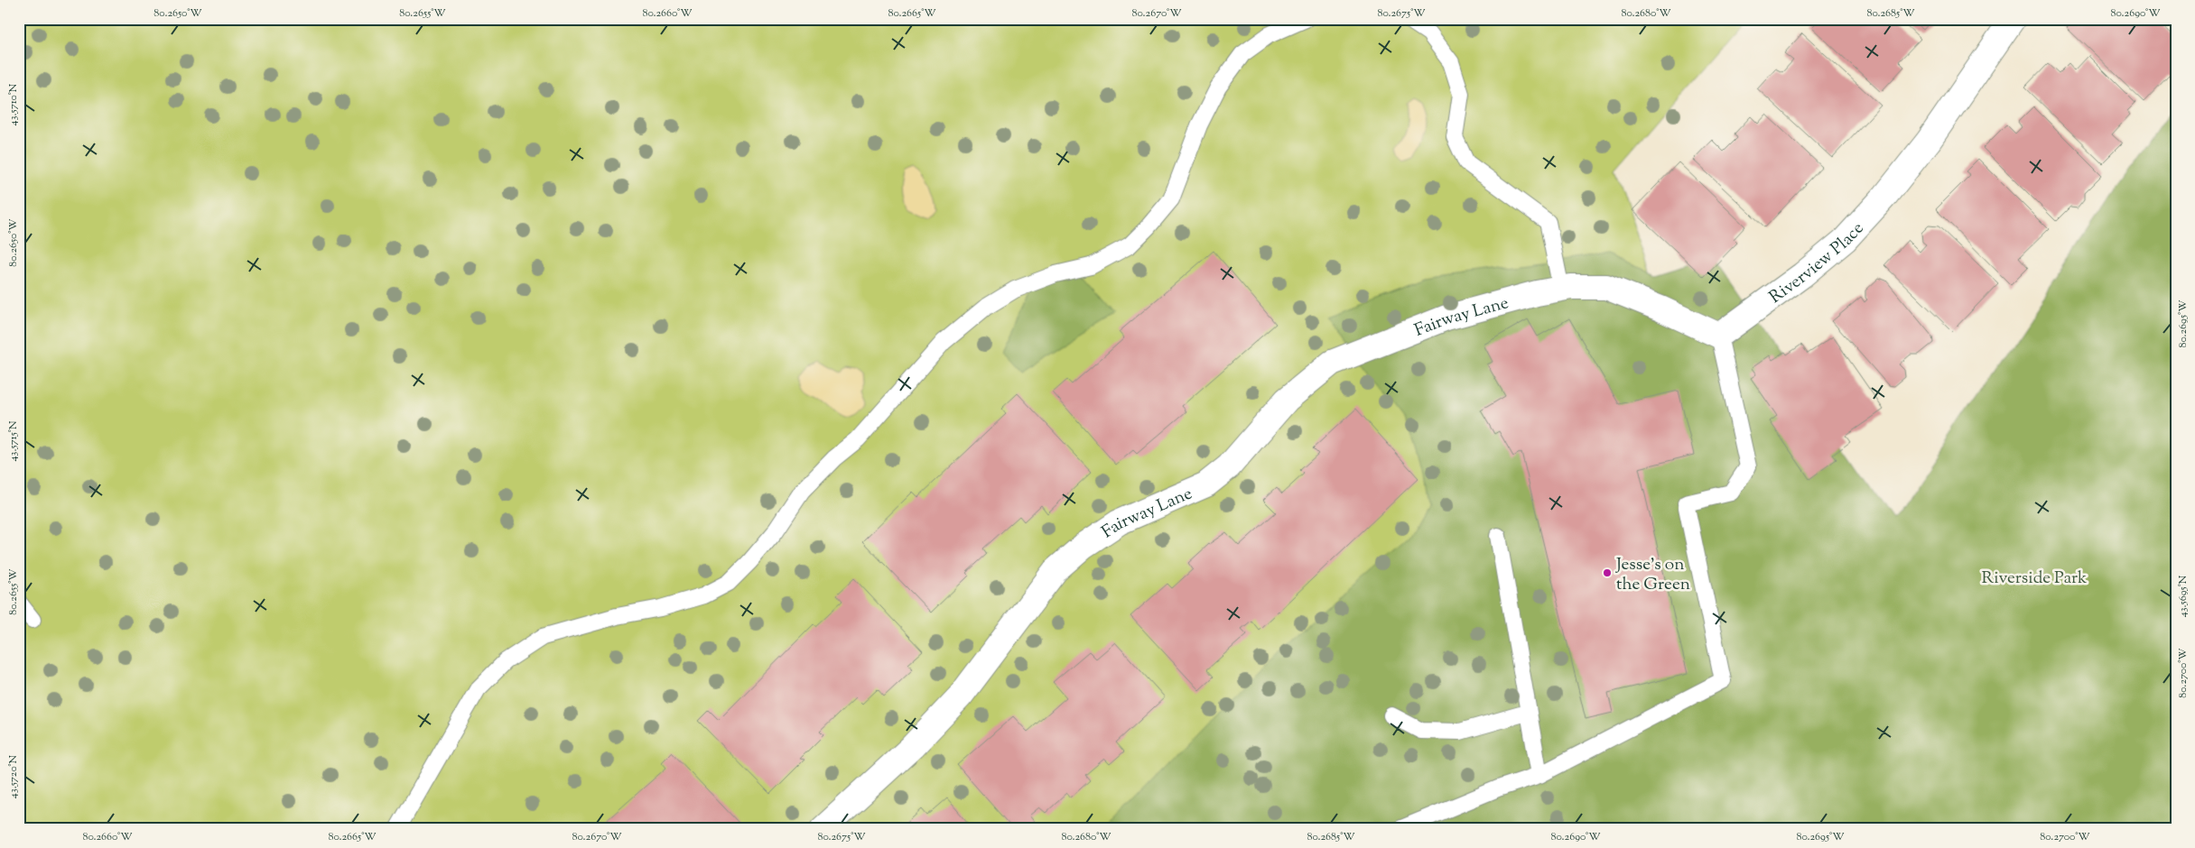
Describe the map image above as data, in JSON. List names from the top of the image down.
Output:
{
  "streets": {
    "street": ["Riverview Place", "Fairway Lane"]
  },
  "parks": ["Riverside Park"],
  "places": ["Jesse's on the Green"],
  "coordinates": [
    "80.2650°W",
    "80.2655°W",
    "80.2660°W",
    "80.2665°W",
    "80.2670°W",
    "80.2675°W",
    "80.2680°W",
    "80.2685°W",
    "80.2690°W",
    "43.5710°N",
    "80.2695°W",
    "43.5715°N",
    "43.5695°N",
    "80.2700°W",
    "43.5720°N"
  ]
}
